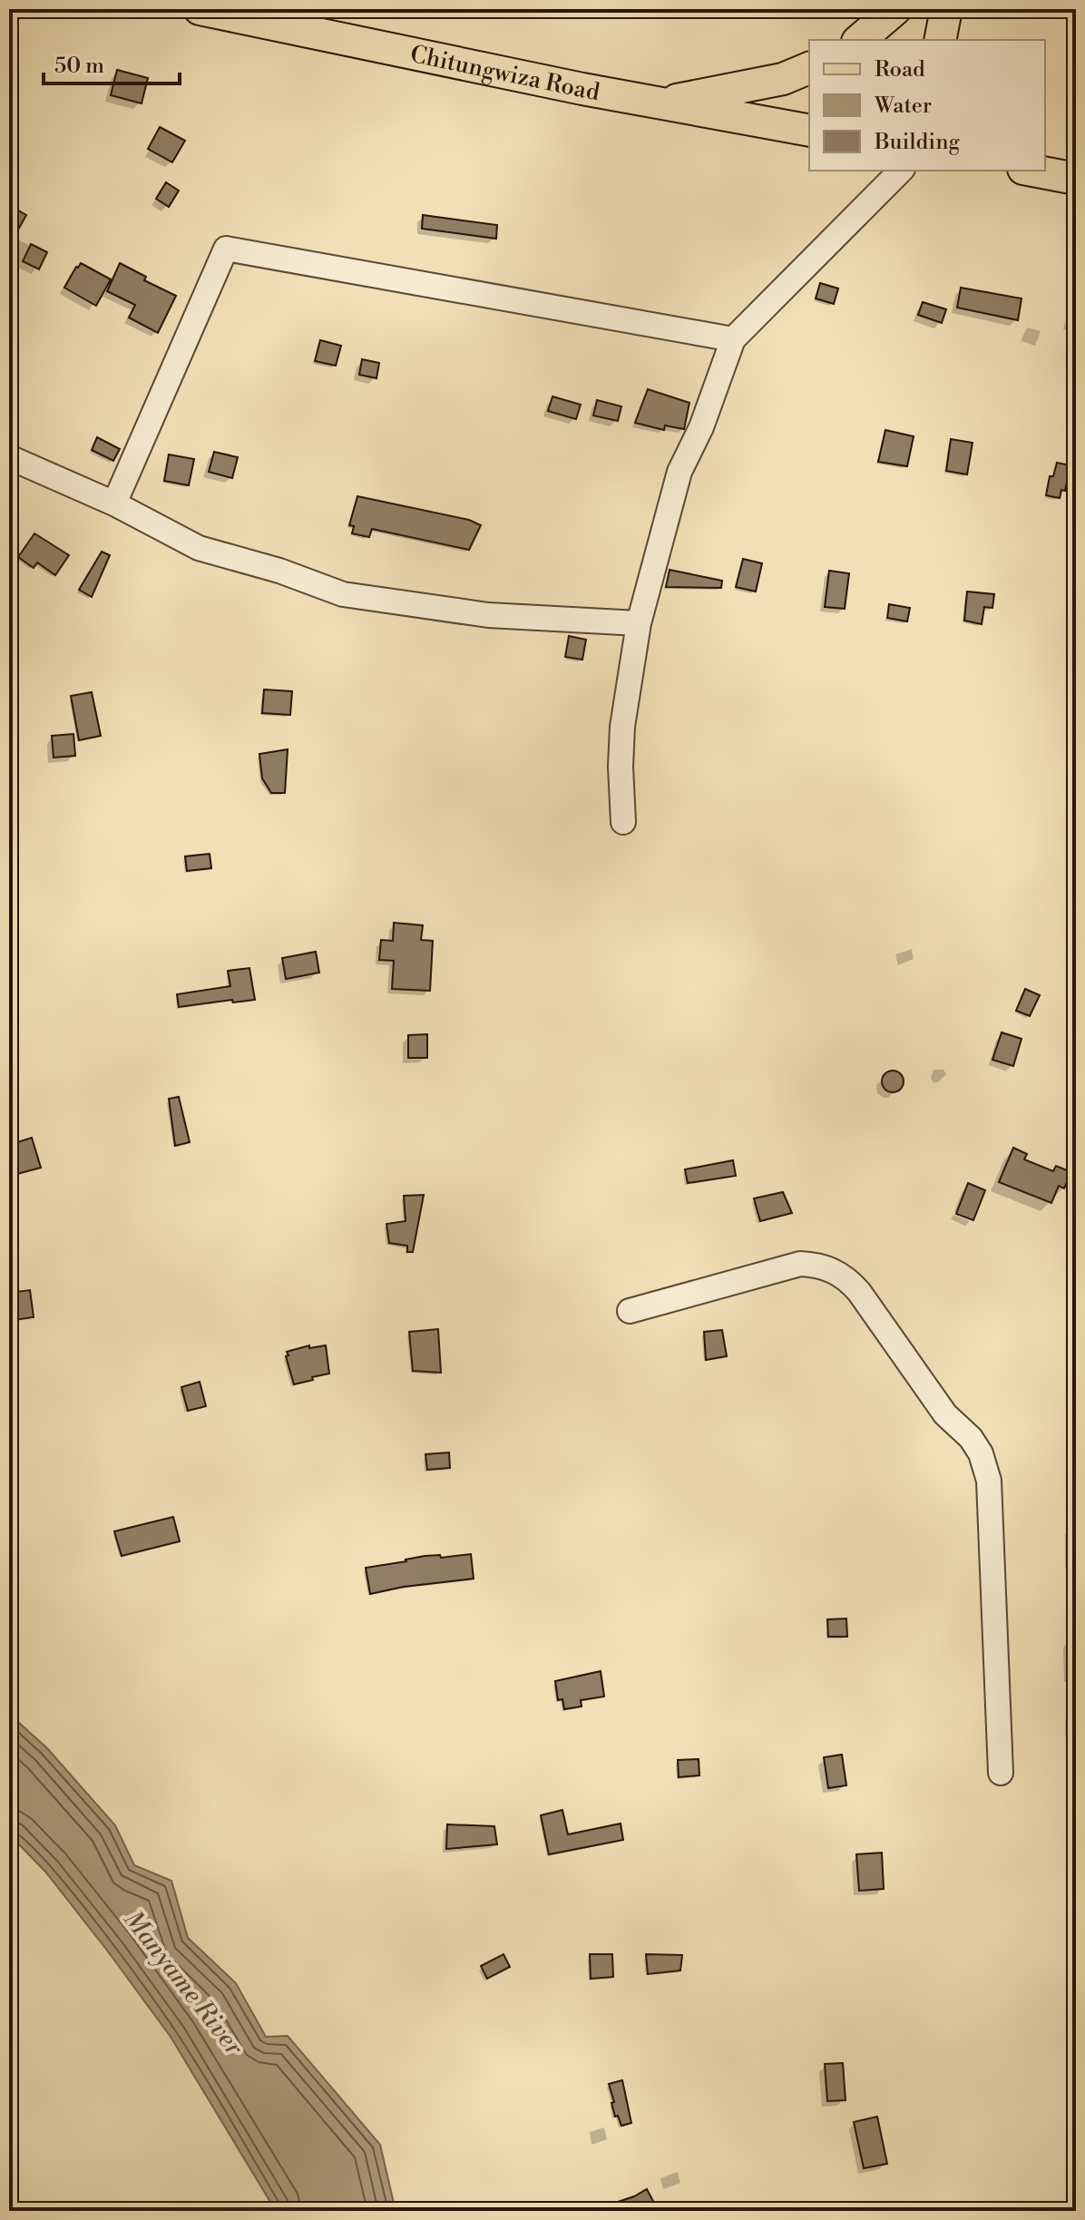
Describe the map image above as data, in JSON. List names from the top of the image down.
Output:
{
  "streets": {
    "main road": ["Chitungwiza Road"]
  },
  "water": ["Manyame River"],
  "legend": ["Road", "Water", "Building"],
  "scale_bar": "50 m"
}
